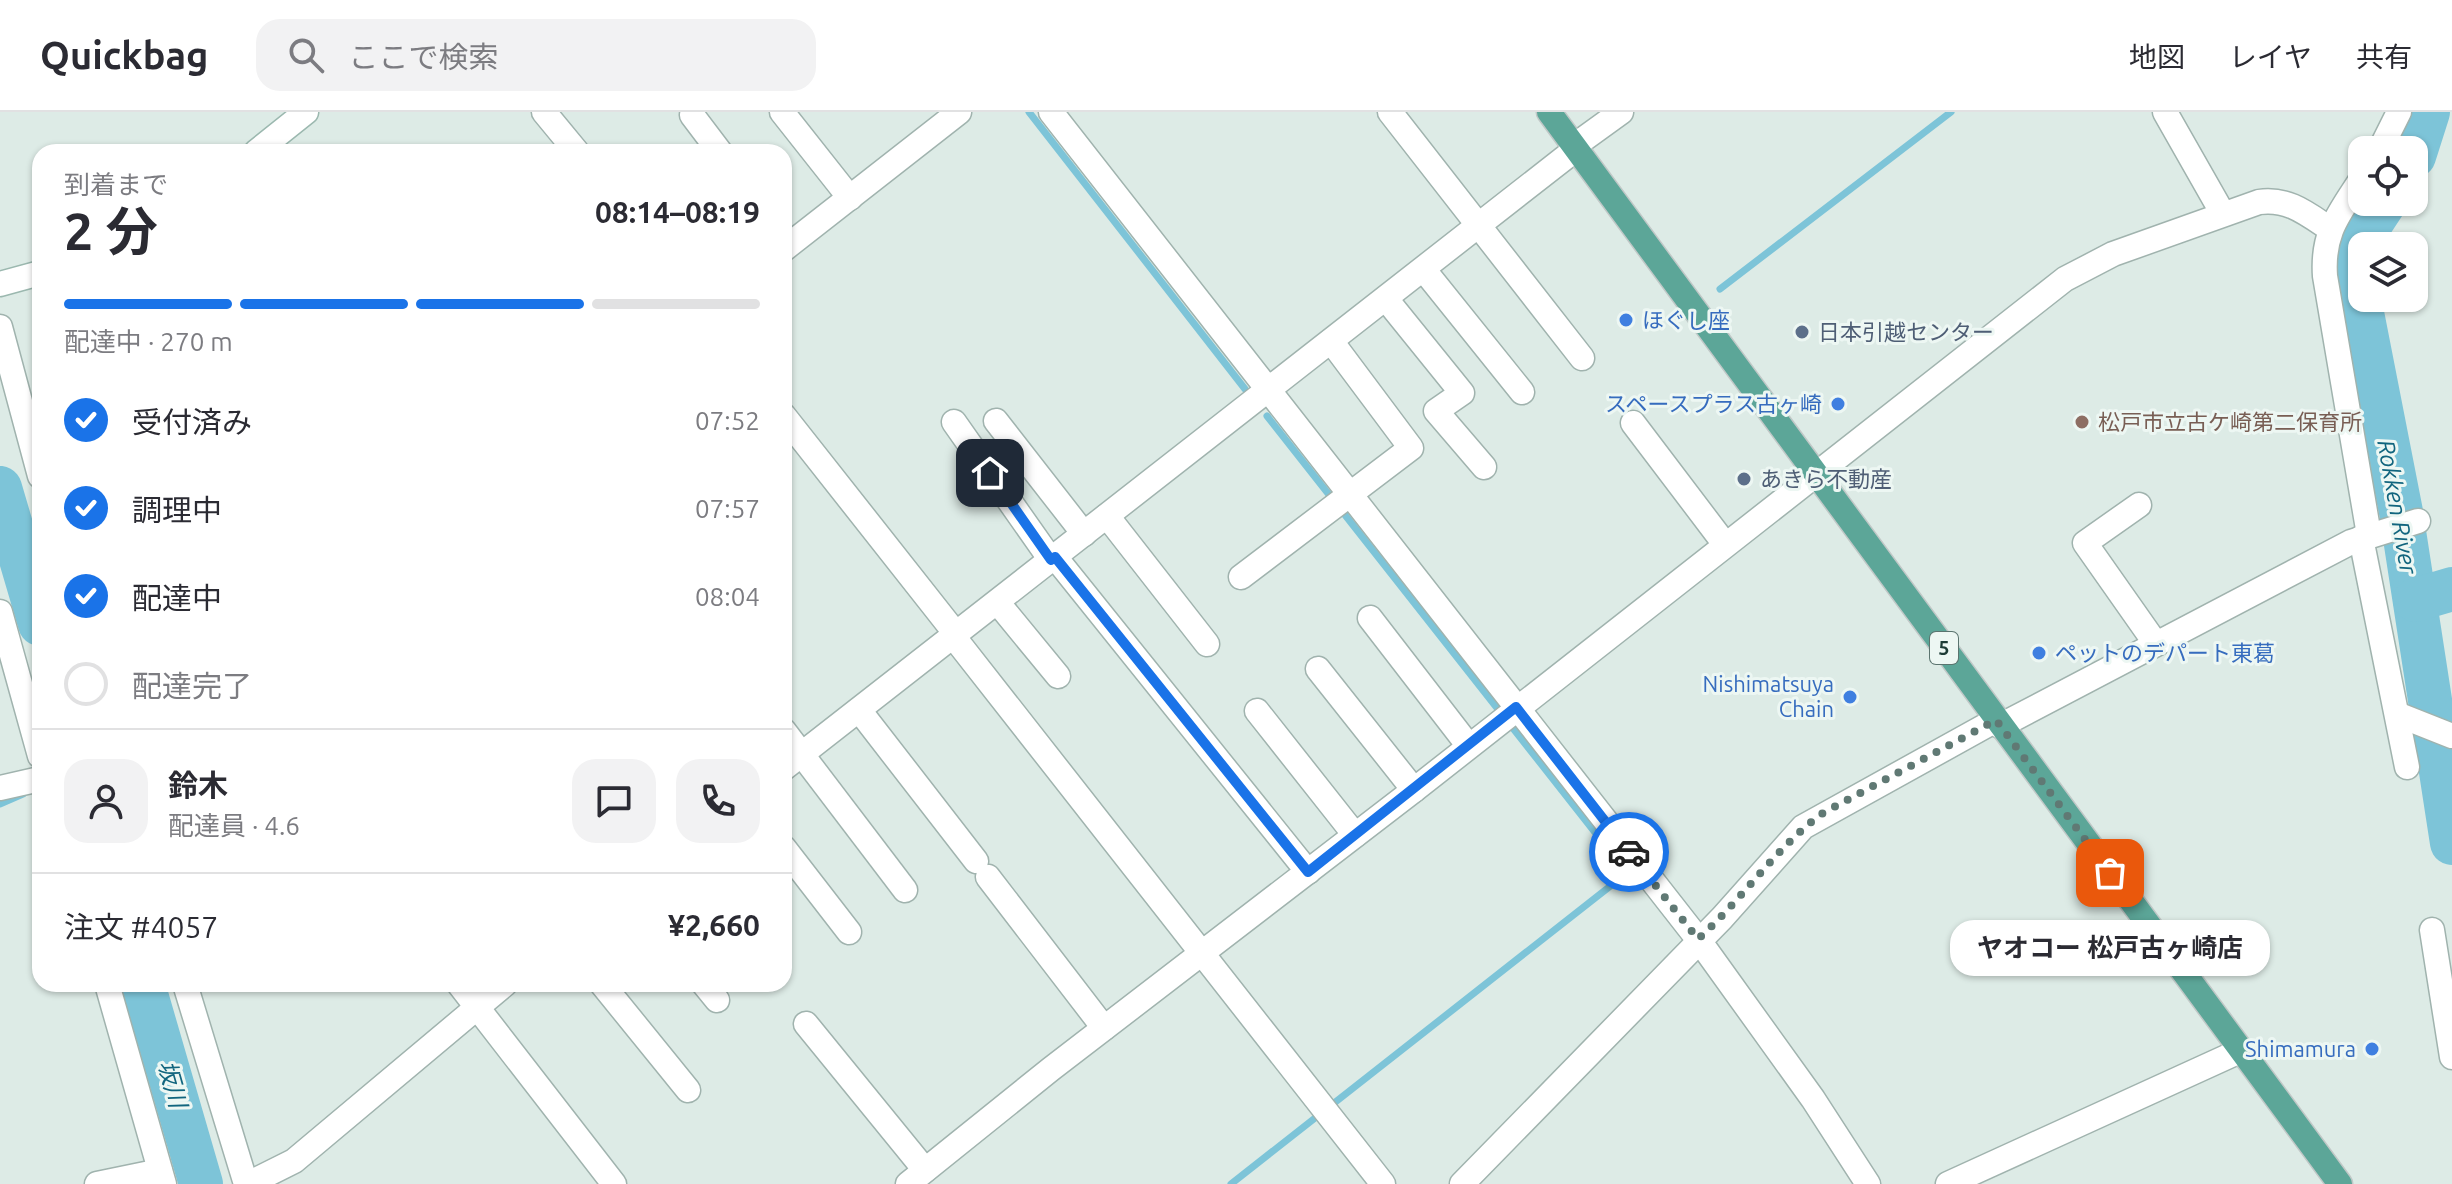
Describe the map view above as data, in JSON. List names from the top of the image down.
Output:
{
  "streets": {
    "main road": ["5"]
  },
  "water": ["Rokken River", "坂川"],
  "places": [
    "ほぐし座",
    "日本引越センター",
    "スペースプラス古ヶ崎",
    "松戸市立古ケ崎第二保育所",
    "あきら不動産",
    "ペットのデパート東葛",
    "Nishimatsuya Chain",
    "ヤオコー 松戸古ヶ崎店",
    "Shimamura"
  ],
  "page": {
    "header": "Quickbag",
    "search": "ここで検索",
    "nav": ["地図", "レイヤ", "共有"],
    "heading": ["2 分", "到着まで", "08:14–08:19"],
    "panel": [
      "鈴木",
      "配達員 · 4.6",
      "注文 #4057",
      "¥2,660"
    ],
    "bar": "配達中 · 270 m",
    "list": [
      ["受付済み", "07:52"],
      ["調理中", "07:57"],
      ["配達中", "08:04"],
      "配達完了"
    ],
    "bubble": "ヤオコー 松戸古ヶ崎店"
  }
}
